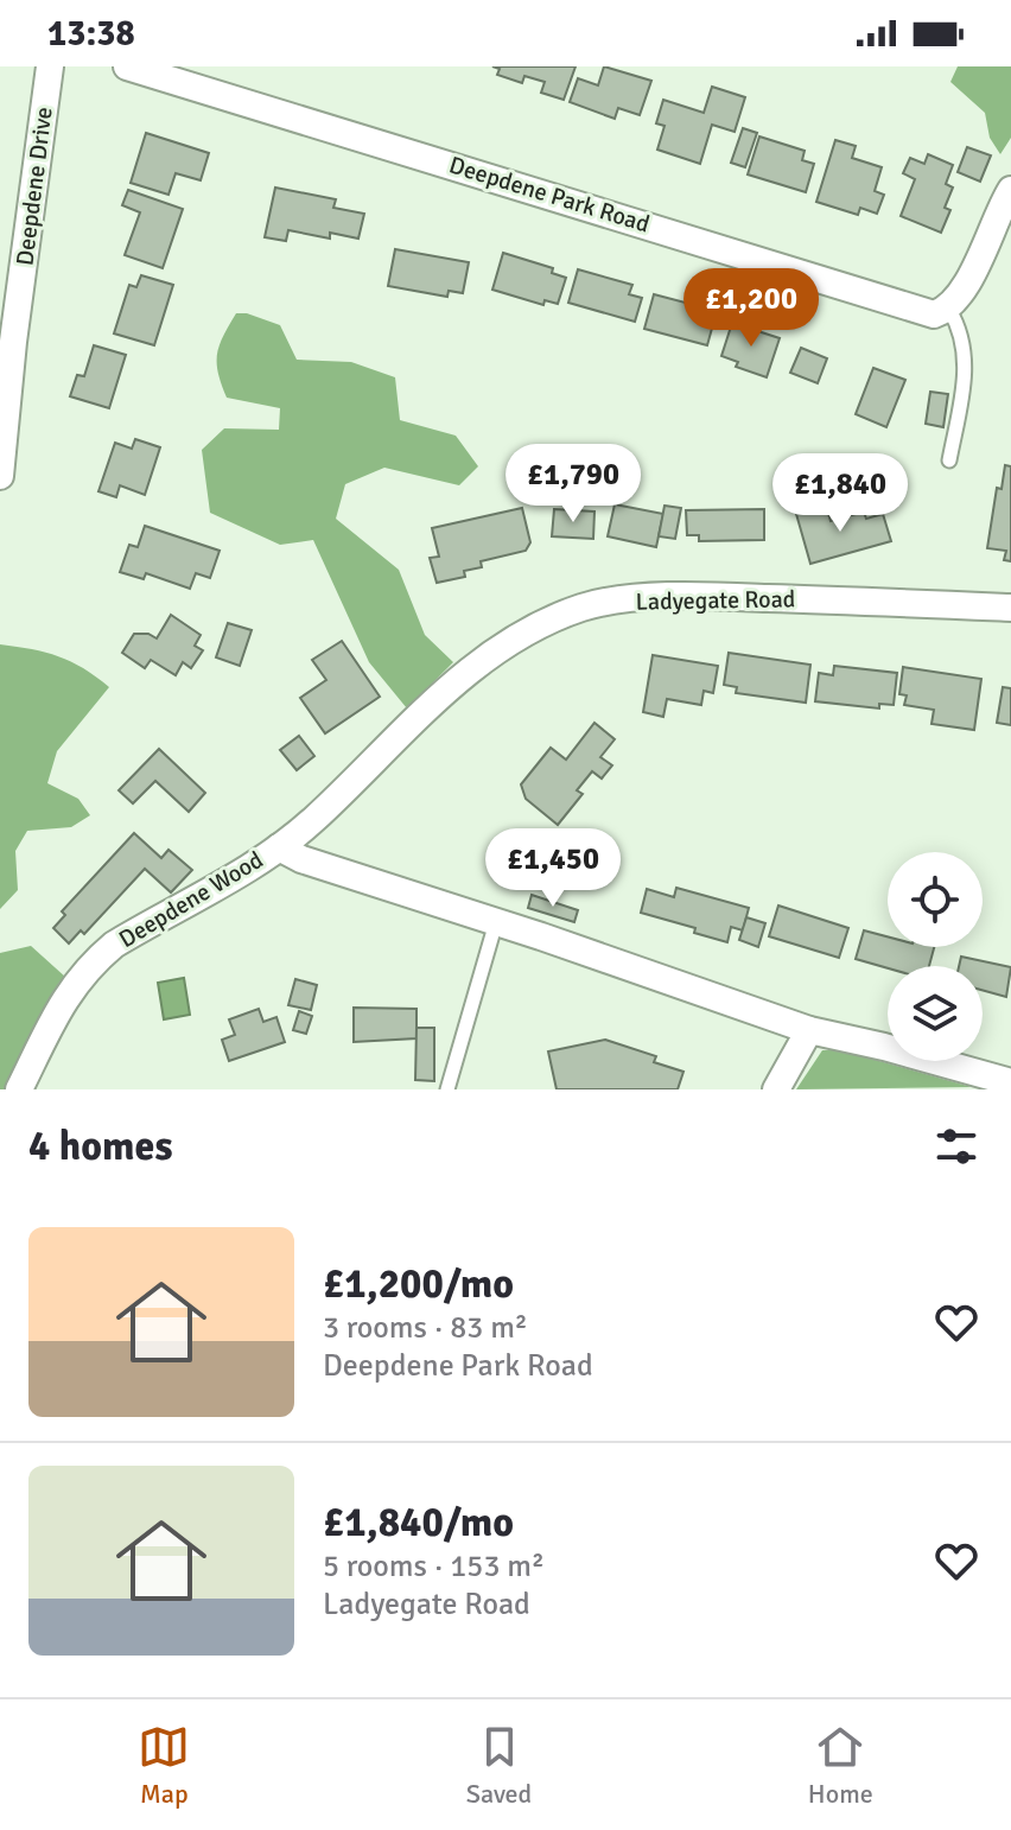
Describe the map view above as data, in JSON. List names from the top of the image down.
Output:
{
  "streets": {
    "street": [
      "Deepdene Drive",
      "Deepdene Park Road",
      "Ladyegate Road",
      "Deepdene Wood"
    ]
  },
  "crossings": [
    ["Ladyegate Road", "Deepdene Wood"]
  ],
  "page": {
    "status": "13:38",
    "price": [
      "£1,200",
      "£1,790",
      "£1,840",
      "£1,450"
    ],
    "heading": "4 homes",
    "list": [
      {
        "name": "£1,200/mo",
        "note": "3 rooms · 83 m² · Deepdene Park Road"
      },
      {
        "name": "£1,840/mo",
        "note": "5 rooms · 153 m² · Ladyegate Road"
      }
    ],
    "tabs": ["Map", "Saved", "Home"]
  }
}
